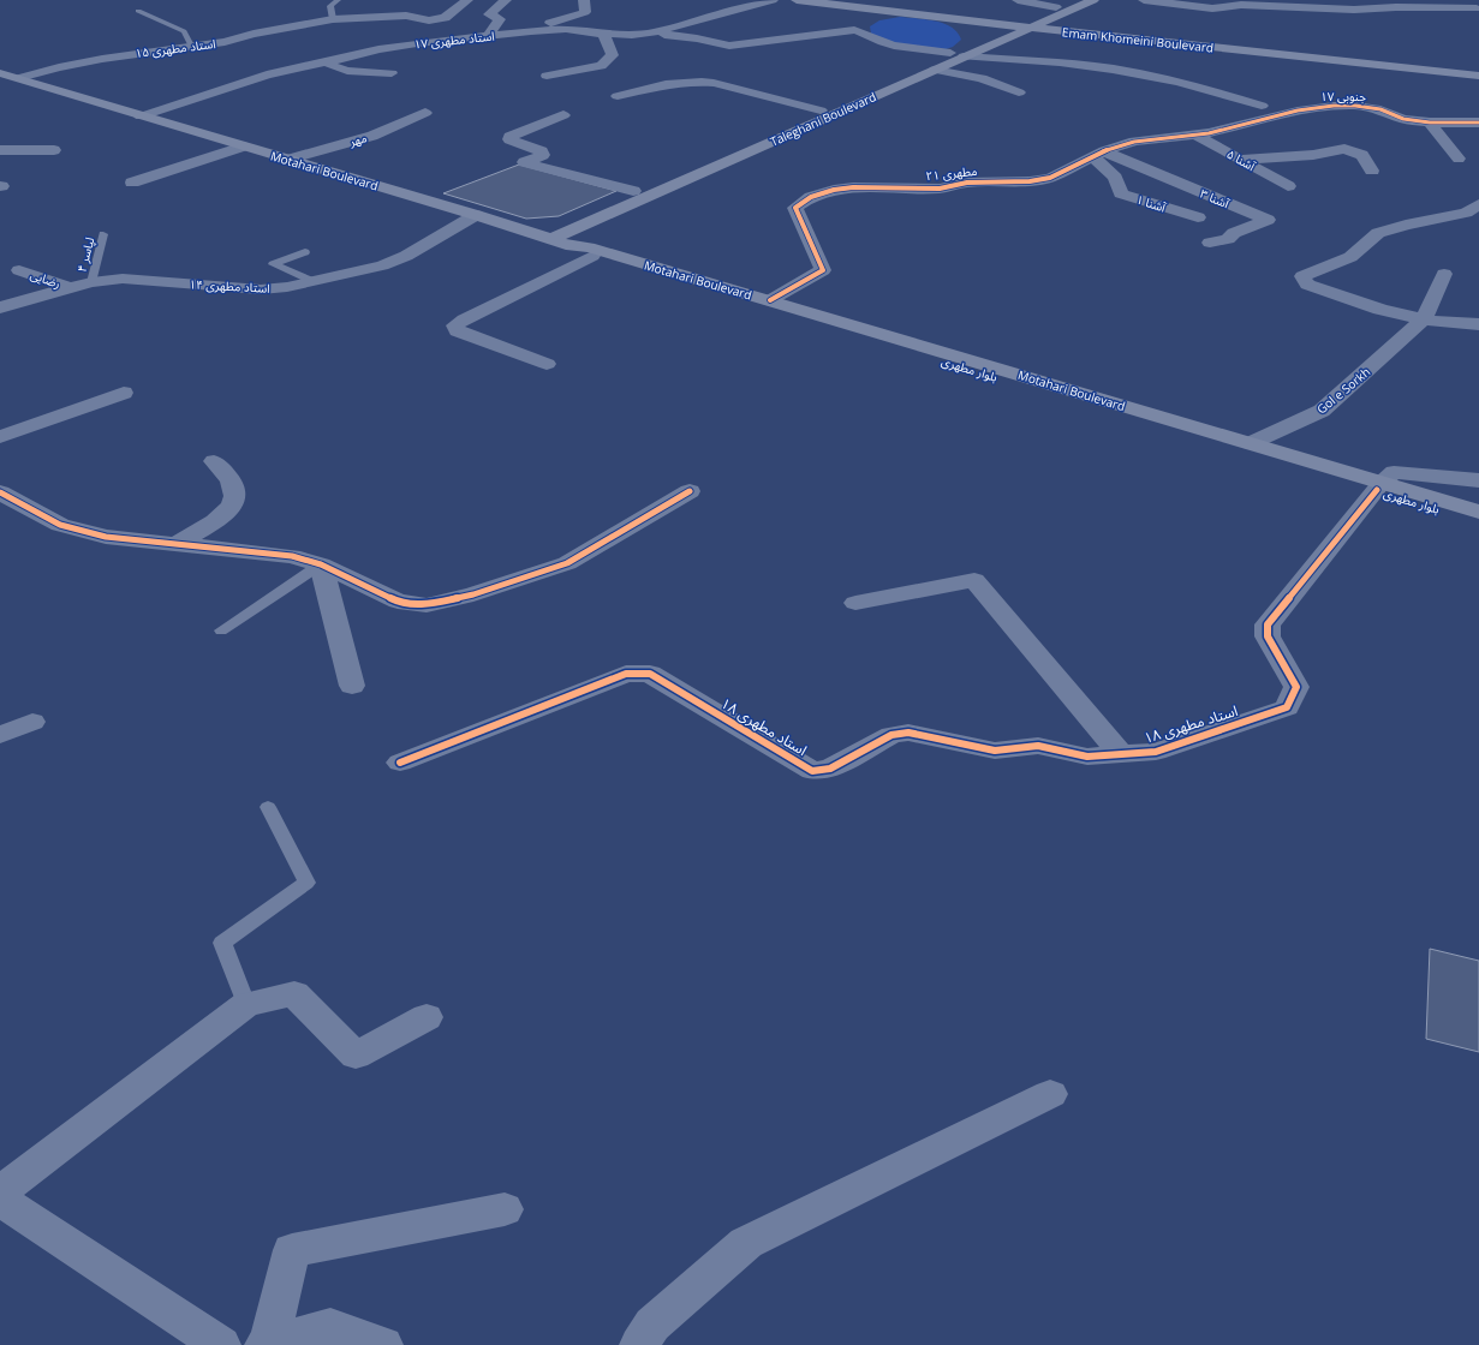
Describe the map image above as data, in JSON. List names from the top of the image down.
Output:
{
  "streets": {
    "main road": [
      "Emam Khomeini Boulevard",
      "Taleghani Boulevard",
      "Motahari Boulevard",
      "بلوار مطهری"
    ],
    "street": [
      "استاد مطهری ۱۷",
      "استاد مطهری ۱۵",
      "جنوبی ۱۷",
      "مهر",
      "آشنا ۵",
      "مطهری ۲۱",
      "آشنا ۳",
      "آشنا ۱",
      "رضایی",
      "استاد مطهری ۱۴",
      "Gol e Sorkh",
      "استاد مطهری ۱۸"
    ],
    "lane": ["لپاسر ۴"]
  },
  "crossings": [
    ["استاد مطهری ۱۷", "Motahari Boulevard"],
    ["Emam Khomeini Boulevard", "Taleghani Boulevard"],
    ["استاد مطهری ۱۵", "Motahari Boulevard"],
    ["جنوبی ۱۷", "آشنا ۵"],
    ["جنوبی ۱۷", "مطهری ۲۱"],
    ["Taleghani Boulevard", "Motahari Boulevard"],
    ["مهر", "Motahari Boulevard"],
    ["آشنا ۵", "مطهری ۲۱"],
    ["Motahari Boulevard", "مطهری ۲۱"],
    ["Motahari Boulevard", "استاد مطهری ۱۴"],
    ["Motahari Boulevard", "بلوار مطهری"],
    ["Motahari Boulevard", "Gol e Sorkh"],
    ["Motahari Boulevard", "استاد مطهری ۱۸"],
    ["مطهری ۲۱", "آشنا ۳"],
    ["مطهری ۲۱", "آشنا ۱"],
    ["آشنا ۳", "آشنا ۱"],
    ["لپاسر ۴", "استاد مطهری ۱۴"],
    ["رضایی", "استاد مطهری ۱۴"],
    ["بلوار مطهری", "استاد مطهری ۱۸"]
  ]
}
